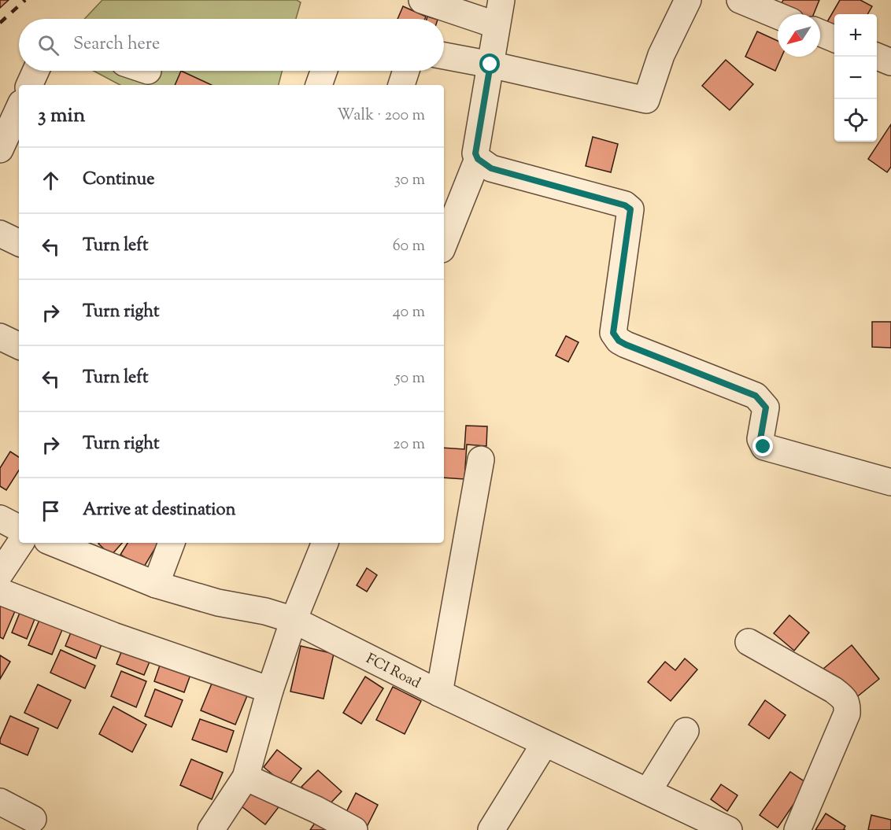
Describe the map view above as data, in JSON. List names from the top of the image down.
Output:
{
  "streets": {
    "street": ["FCI Road"]
  },
  "north": "bottom left",
  "page": {
    "map_buttons": ["+", "−"],
    "search": "Search here",
    "heading": ["3 min", "Walk · 200 m"],
    "list": [
      ["Continue", "30 m"],
      ["Turn left", "60 m"],
      ["Turn right", "40 m"],
      ["Turn left", "50 m"],
      ["Turn right", "20 m"],
      "Arrive at destination"
    ]
  }
}
